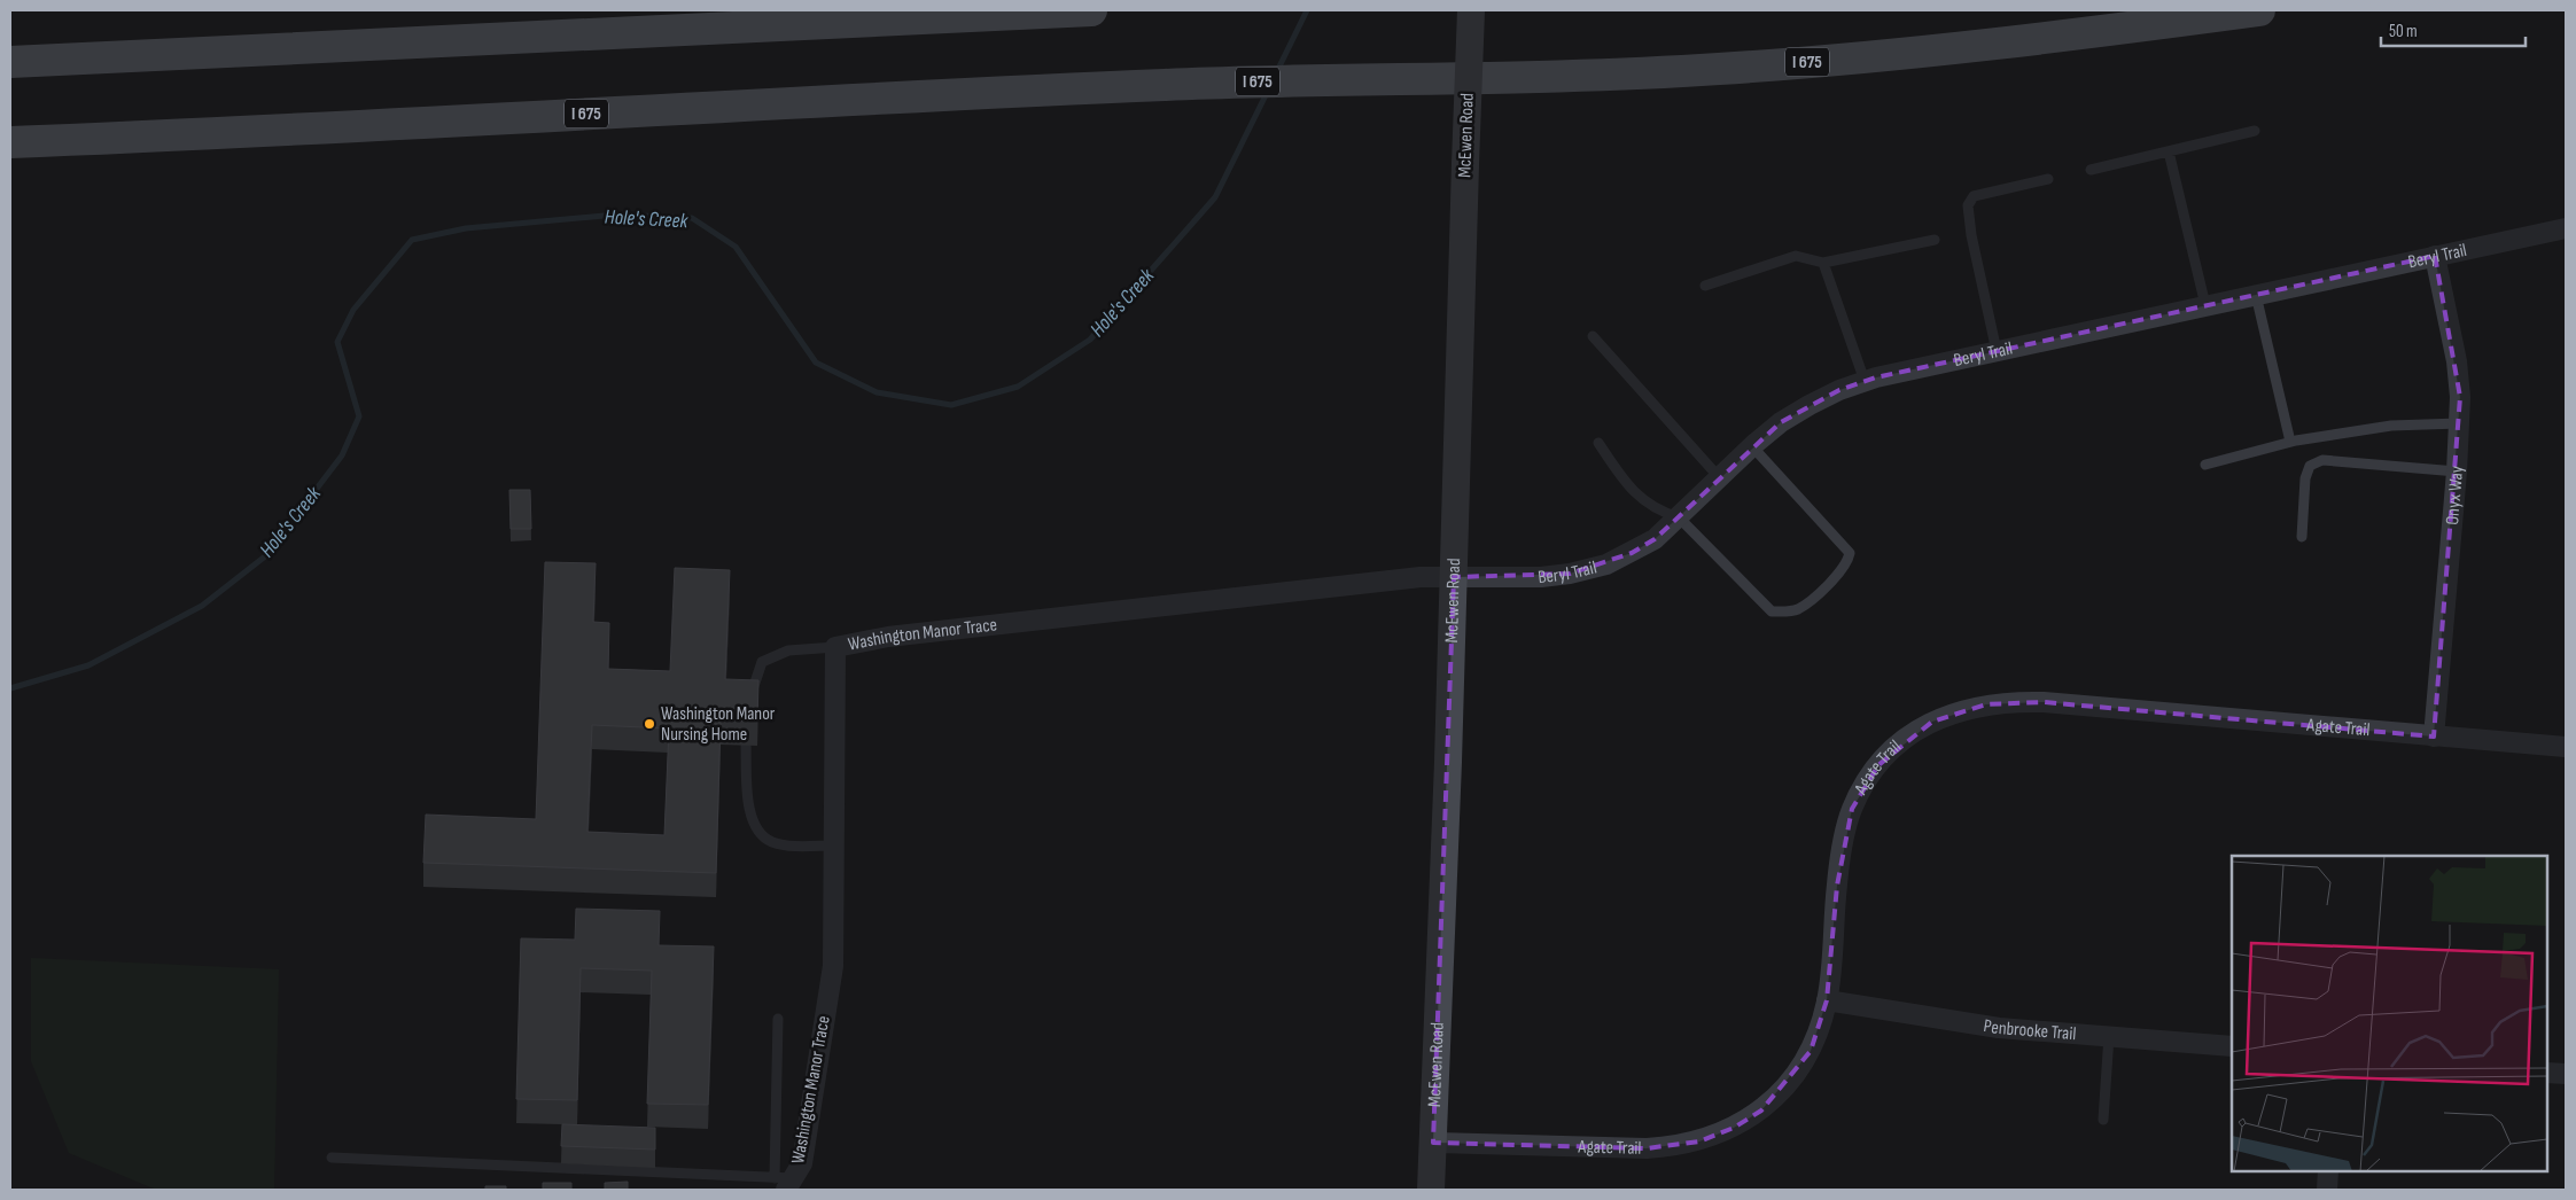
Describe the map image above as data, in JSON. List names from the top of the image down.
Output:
{
  "streets": {
    "highway": ["I 675"],
    "street": [
      "McEwen Road",
      "Beryl Trail",
      "Onyx Way",
      "Washington Manor Trace",
      "Agate Trail",
      "Penbrooke Trail"
    ]
  },
  "crossings": [
    ["McEwen Road", "Beryl Trail"],
    ["McEwen Road", "Washington Manor Trace"],
    ["McEwen Road", "Agate Trail"],
    ["Beryl Trail", "Onyx Way"],
    ["Beryl Trail", "Washington Manor Trace"],
    ["Onyx Way", "Agate Trail"],
    ["Agate Trail", "Penbrooke Trail"]
  ],
  "water": ["Hole's Creek"],
  "places": ["Washington Manor Nursing Home"],
  "scale_bar": "50 m"
}
